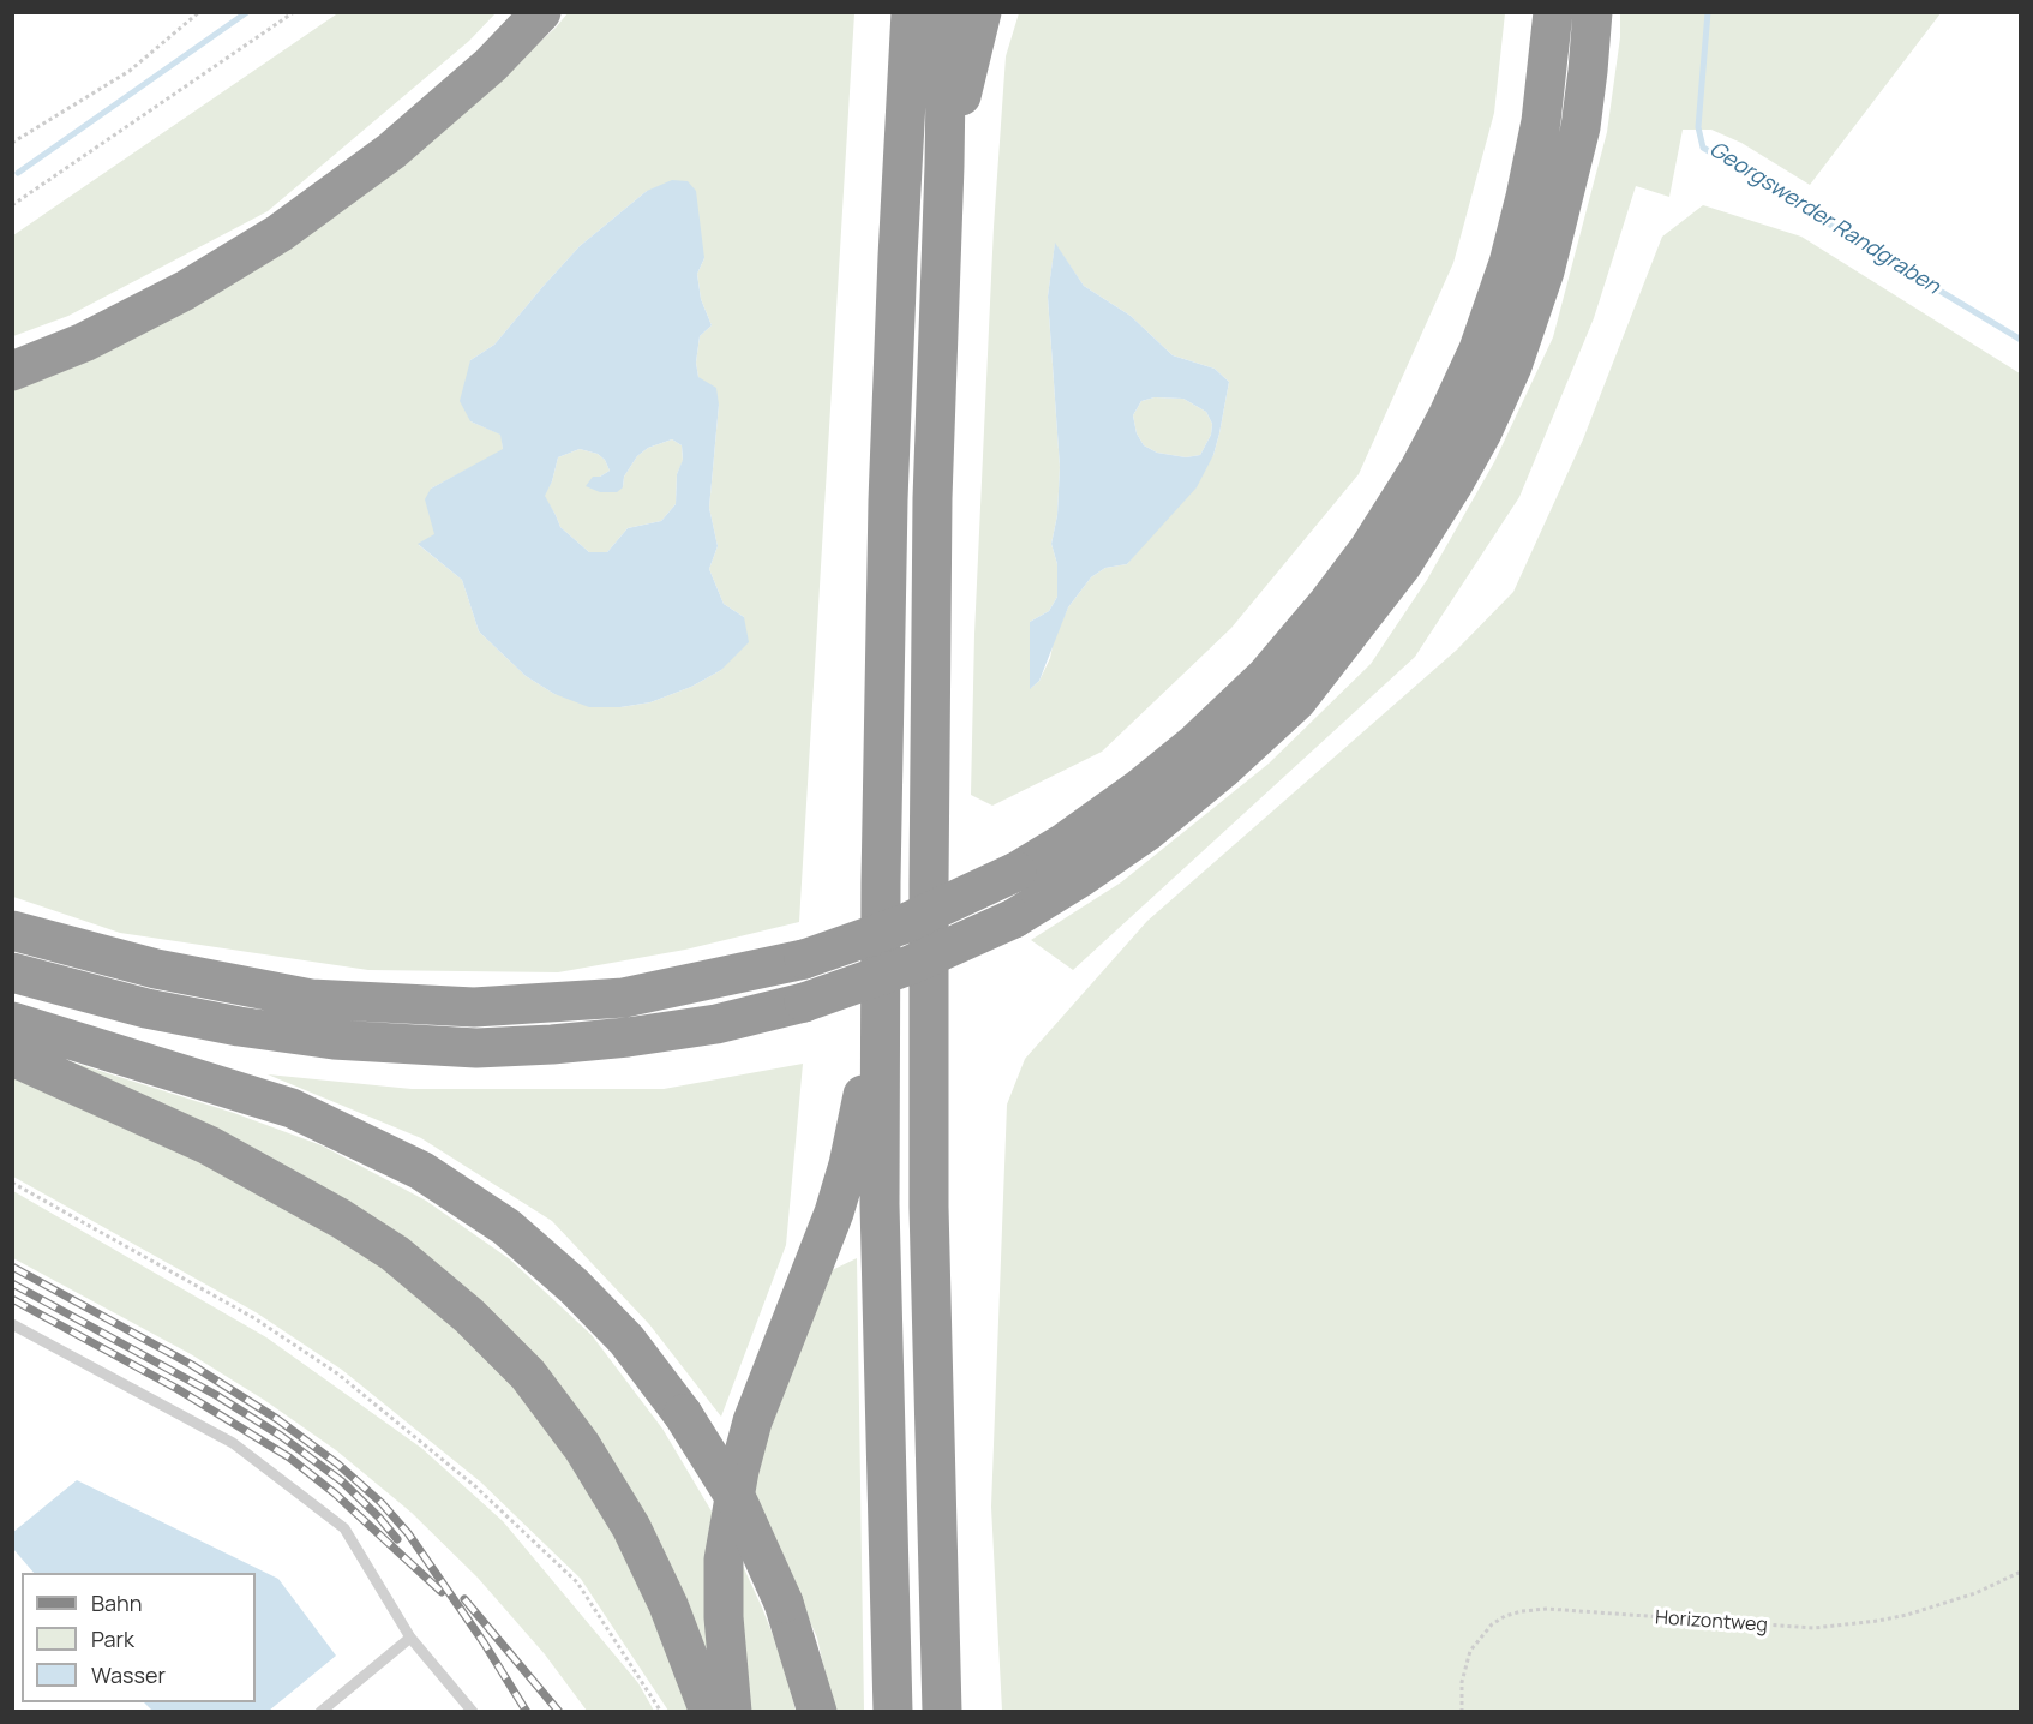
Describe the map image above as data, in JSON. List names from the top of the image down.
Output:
{
  "streets": {
    "path": ["Horizontweg"]
  },
  "water": ["Georgswerder Randgraben"],
  "legend": ["Bahn", "Park", "Wasser"]
}
